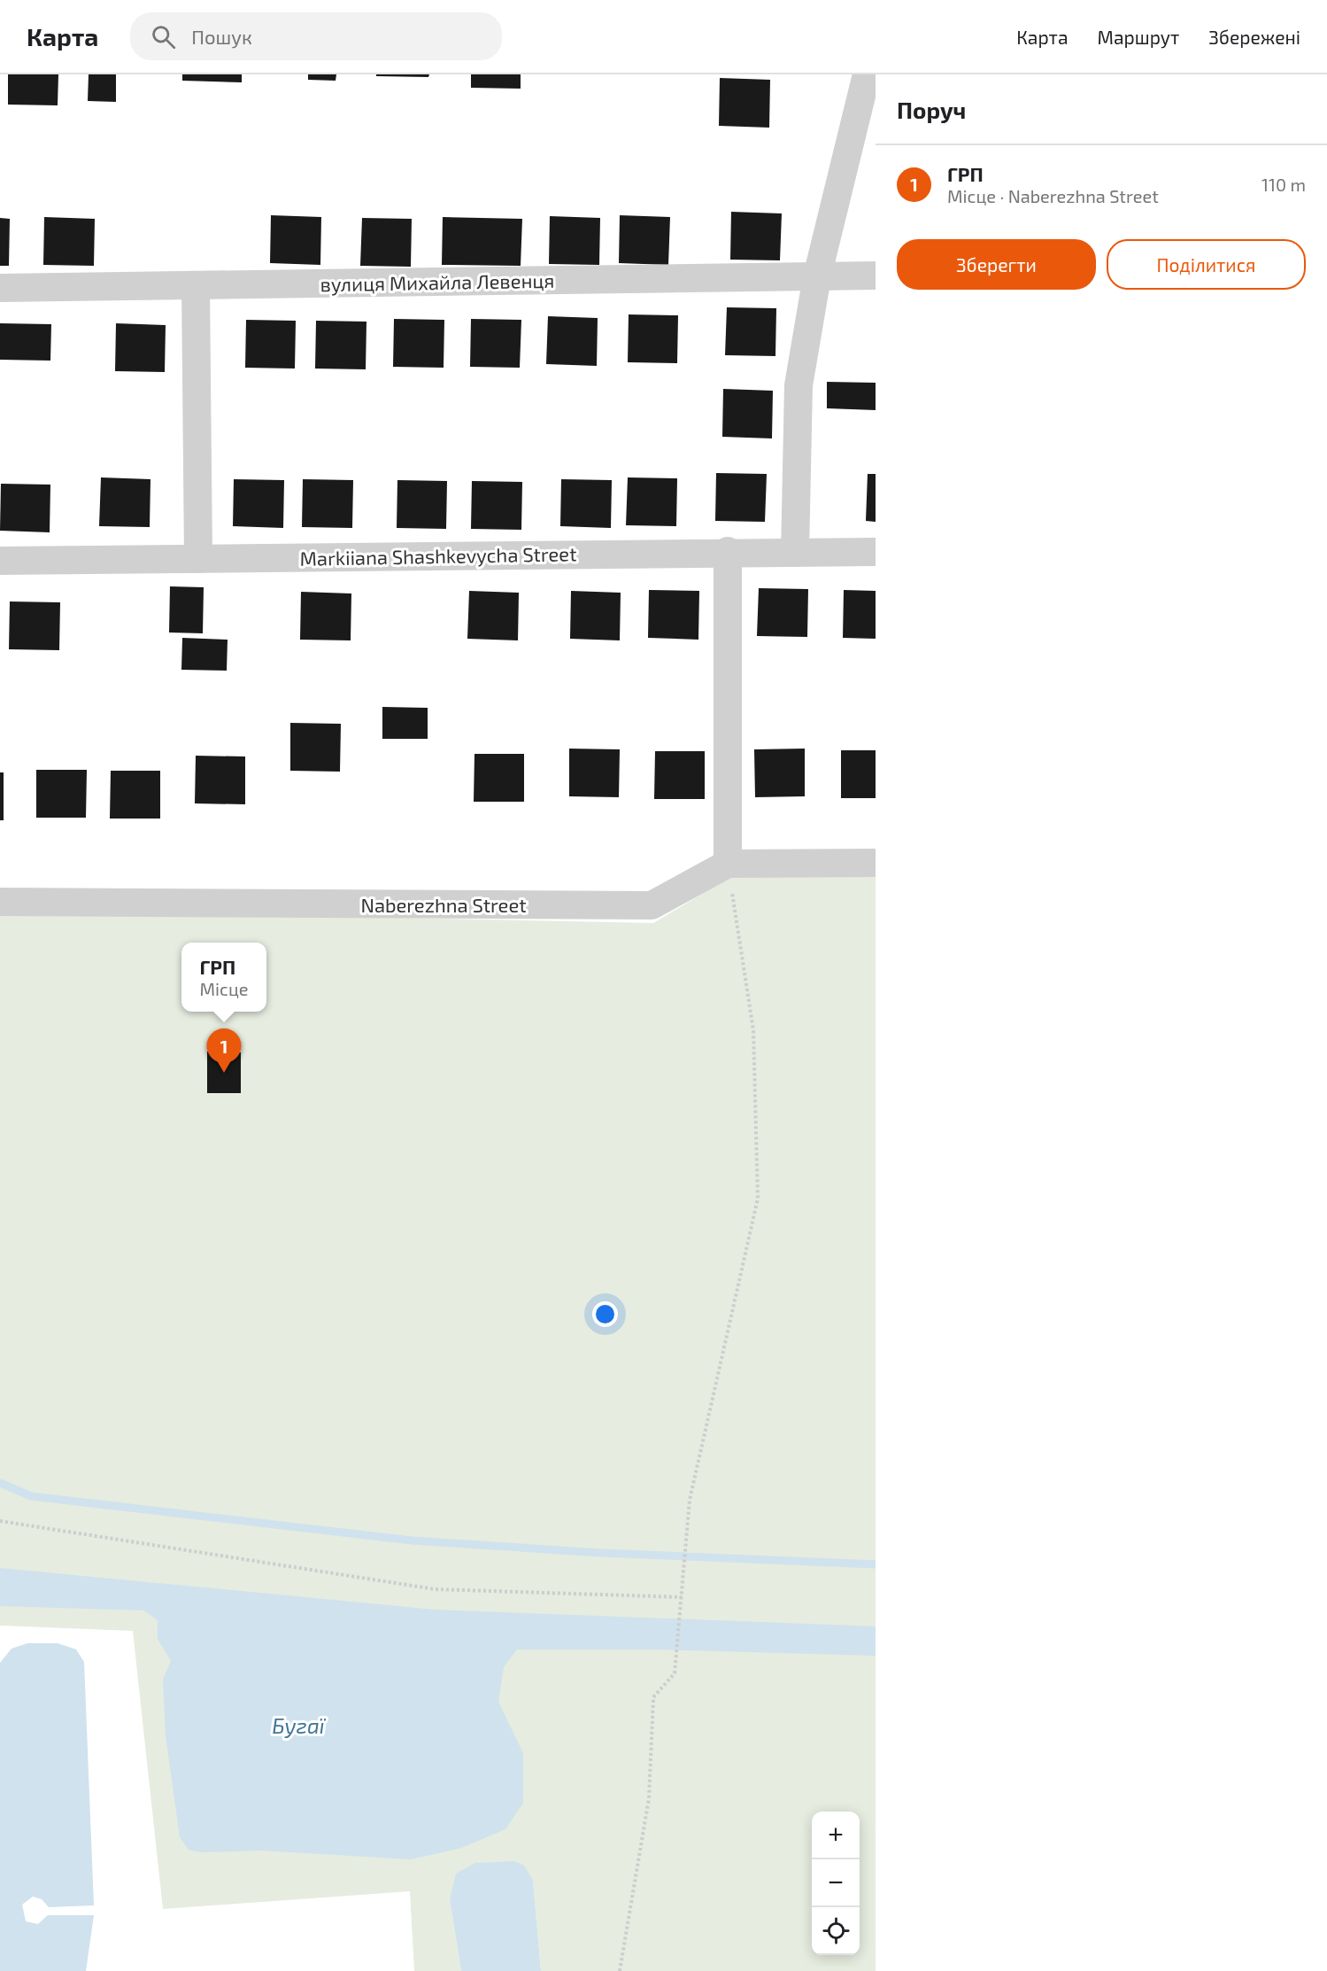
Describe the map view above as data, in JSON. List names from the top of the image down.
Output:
{
  "streets": {
    "street": ["вулиця Михайла Левенця", "Markiiana Shashkevycha Street", "Naberezhna Street"]
  },
  "water": ["Бугаї"],
  "page": {
    "header": "Карта",
    "search": "Пошук",
    "nav": ["Карта", "Маршрут", "Збережені"],
    "heading": "Поруч",
    "list": [
      {
        "mark": "1",
        "name": "ГРП",
        "note": "Місце · Naberezhna Street",
        "value": "110 m"
      }
    ],
    "buttons": ["Зберегти", "Поділитися"],
    "popup": ["ГРП", "Місце"],
    "pins": "1",
    "map_buttons": ["+", "−"]
  }
}
